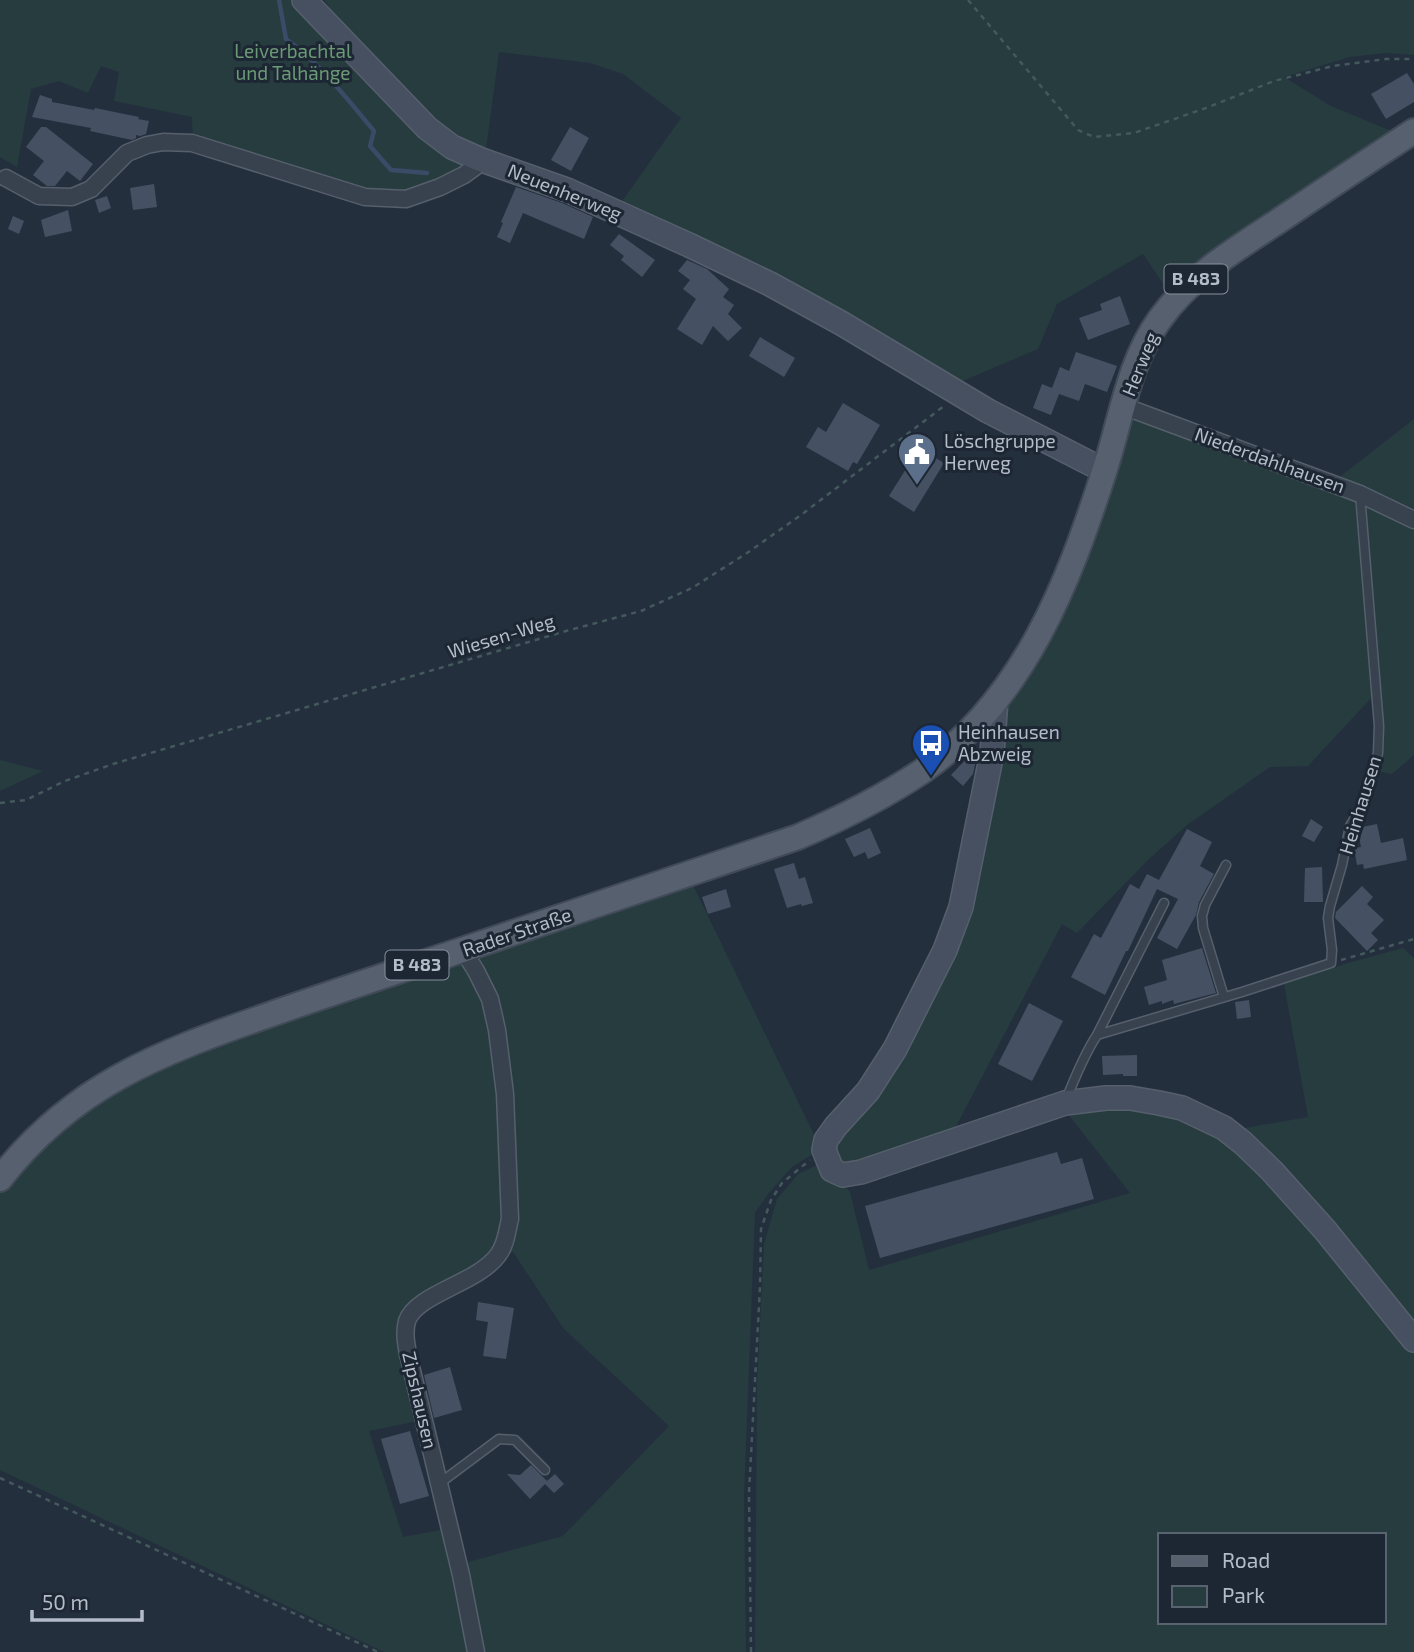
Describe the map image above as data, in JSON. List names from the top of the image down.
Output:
{
  "streets": {
    "main road": ["B 483", "Herweg", "Rader Straße"],
    "street": ["Neuenherweg", "Niederdahlhausen", "Zipshausen"],
    "lane": ["Heinhausen"],
    "path": ["Wiesen-Weg"]
  },
  "crossings": [
    ["Neuenherweg", "Herweg"],
    ["Neuenherweg", "Wiesen-Weg"],
    ["Herweg", "Niederdahlhausen"],
    ["Herweg", "Rader Straße"],
    ["Niederdahlhausen", "Heinhausen"],
    ["Rader Straße", "Zipshausen"]
  ],
  "parks": ["Leiverbachtal und Talhänge"],
  "places": {
    "public building": ["Löschgruppe Herweg"],
    "bus stop": ["Heinhausen Abzweig"]
  },
  "legend": ["Road", "Park"],
  "scale_bar": "50 m"
}
